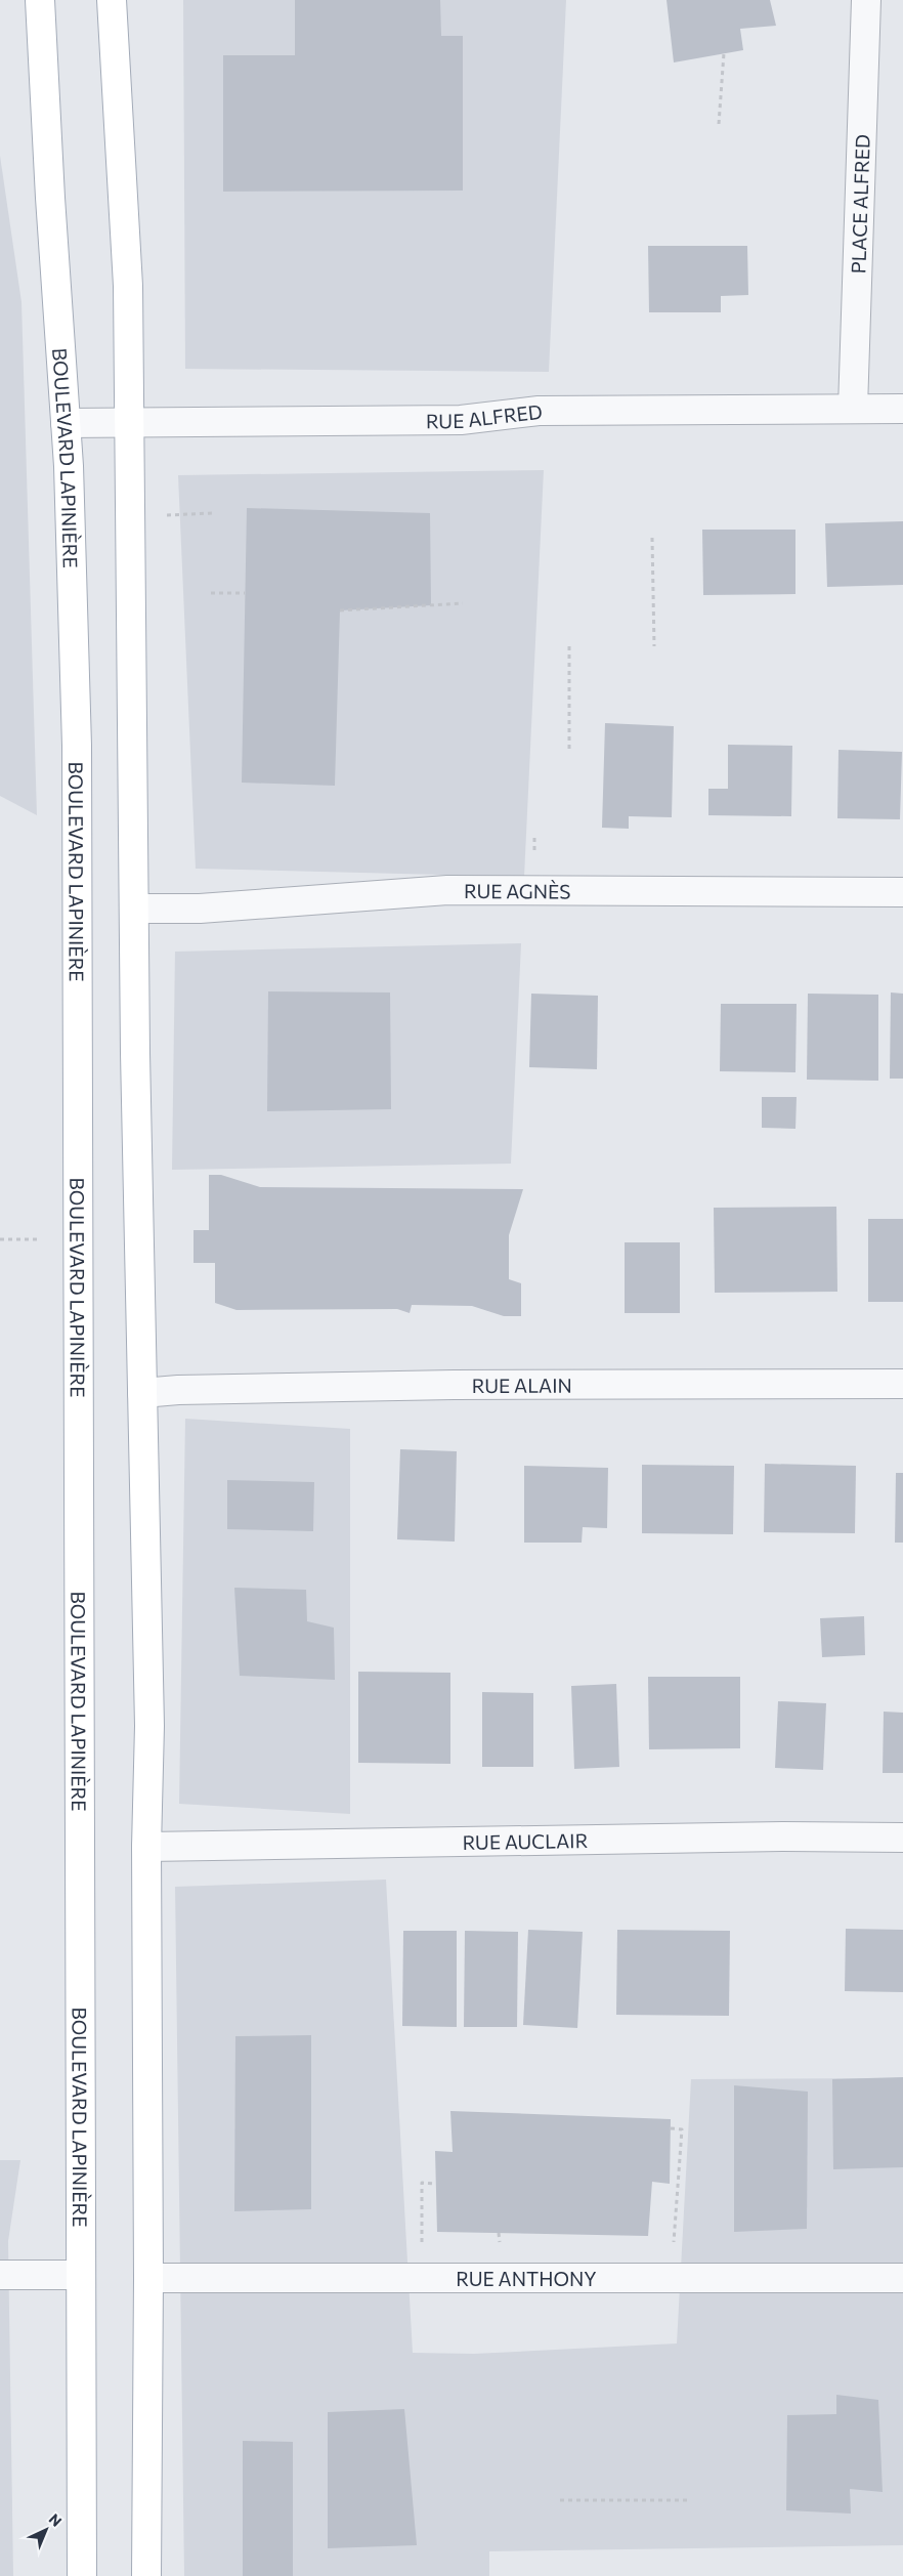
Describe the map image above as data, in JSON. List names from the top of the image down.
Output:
{
  "streets": {
    "main road": ["BOULEVARD LAPINIÈRE"],
    "street": [
      "PLACE ALFRED",
      "RUE ALFRED",
      "RUE AGNÈS",
      "RUE ALAIN",
      "RUE AUCLAIR",
      "RUE ANTHONY"
    ]
  },
  "crossings": [
    ["PLACE ALFRED", "RUE ALFRED"],
    ["RUE ALFRED", "BOULEVARD LAPINIÈRE"]
  ],
  "north": "top right"
}
